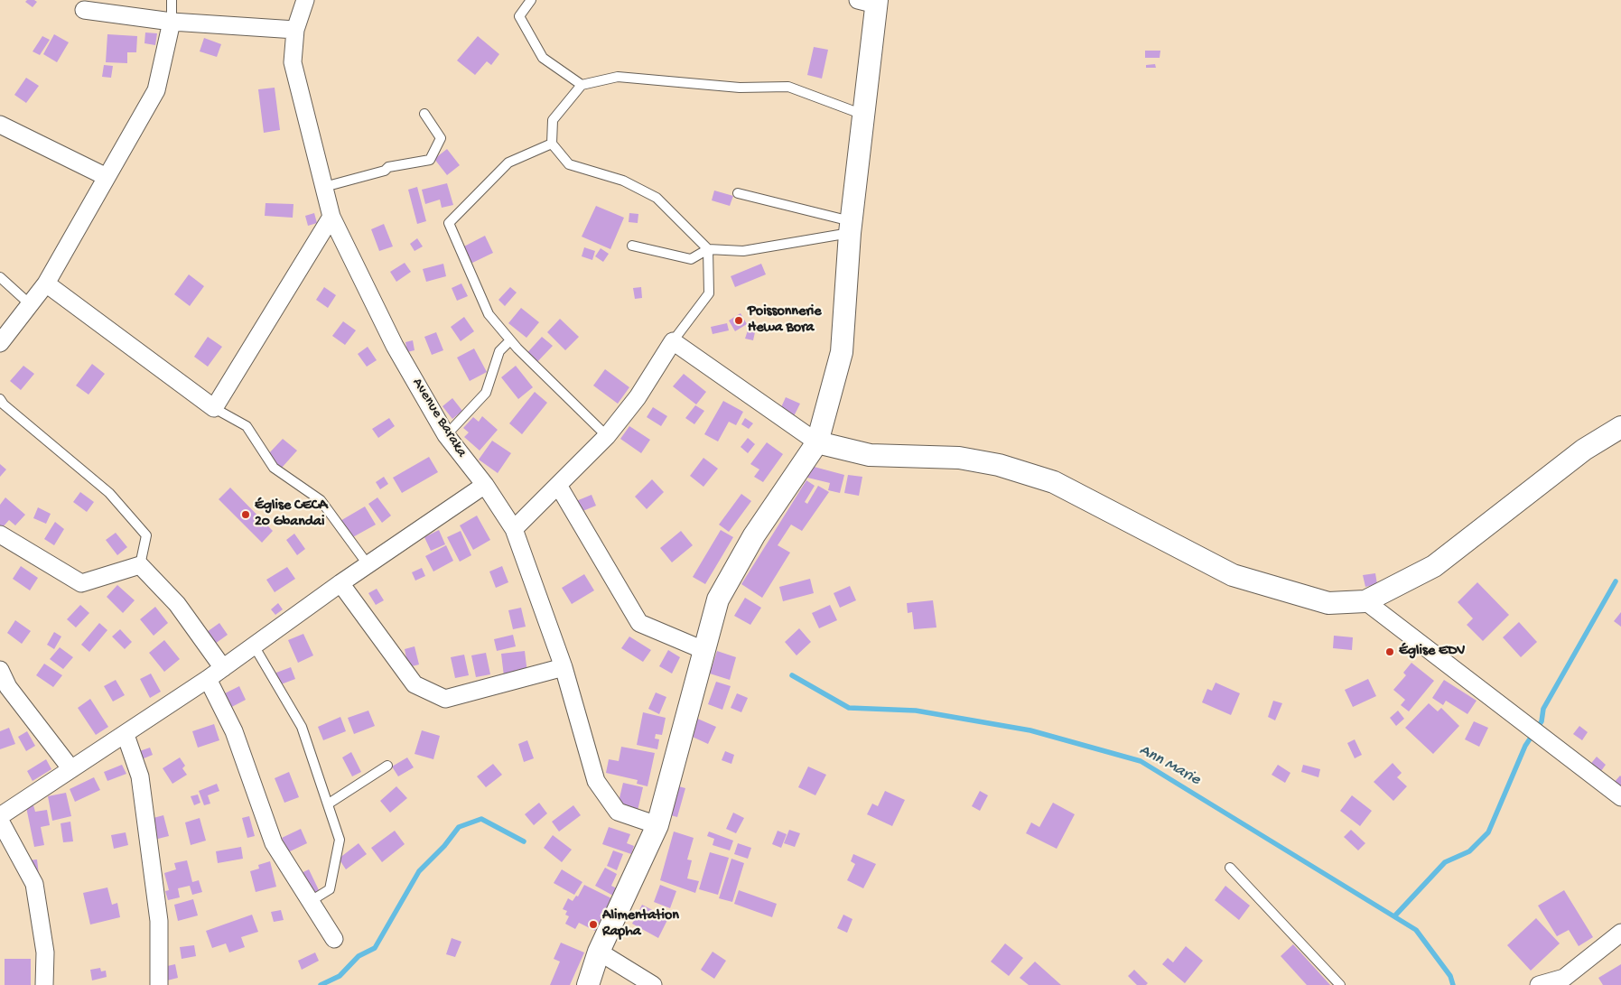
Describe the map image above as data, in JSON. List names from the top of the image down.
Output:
{
  "streets": {
    "street": ["Avenue Baraka"]
  },
  "water": ["Ann Marie"],
  "places": [
    "Poissonnerie Hewa Bora",
    "Église CECA 20 Gbandai",
    "Église EDV",
    "Alimentation Rapha"
  ]
}
